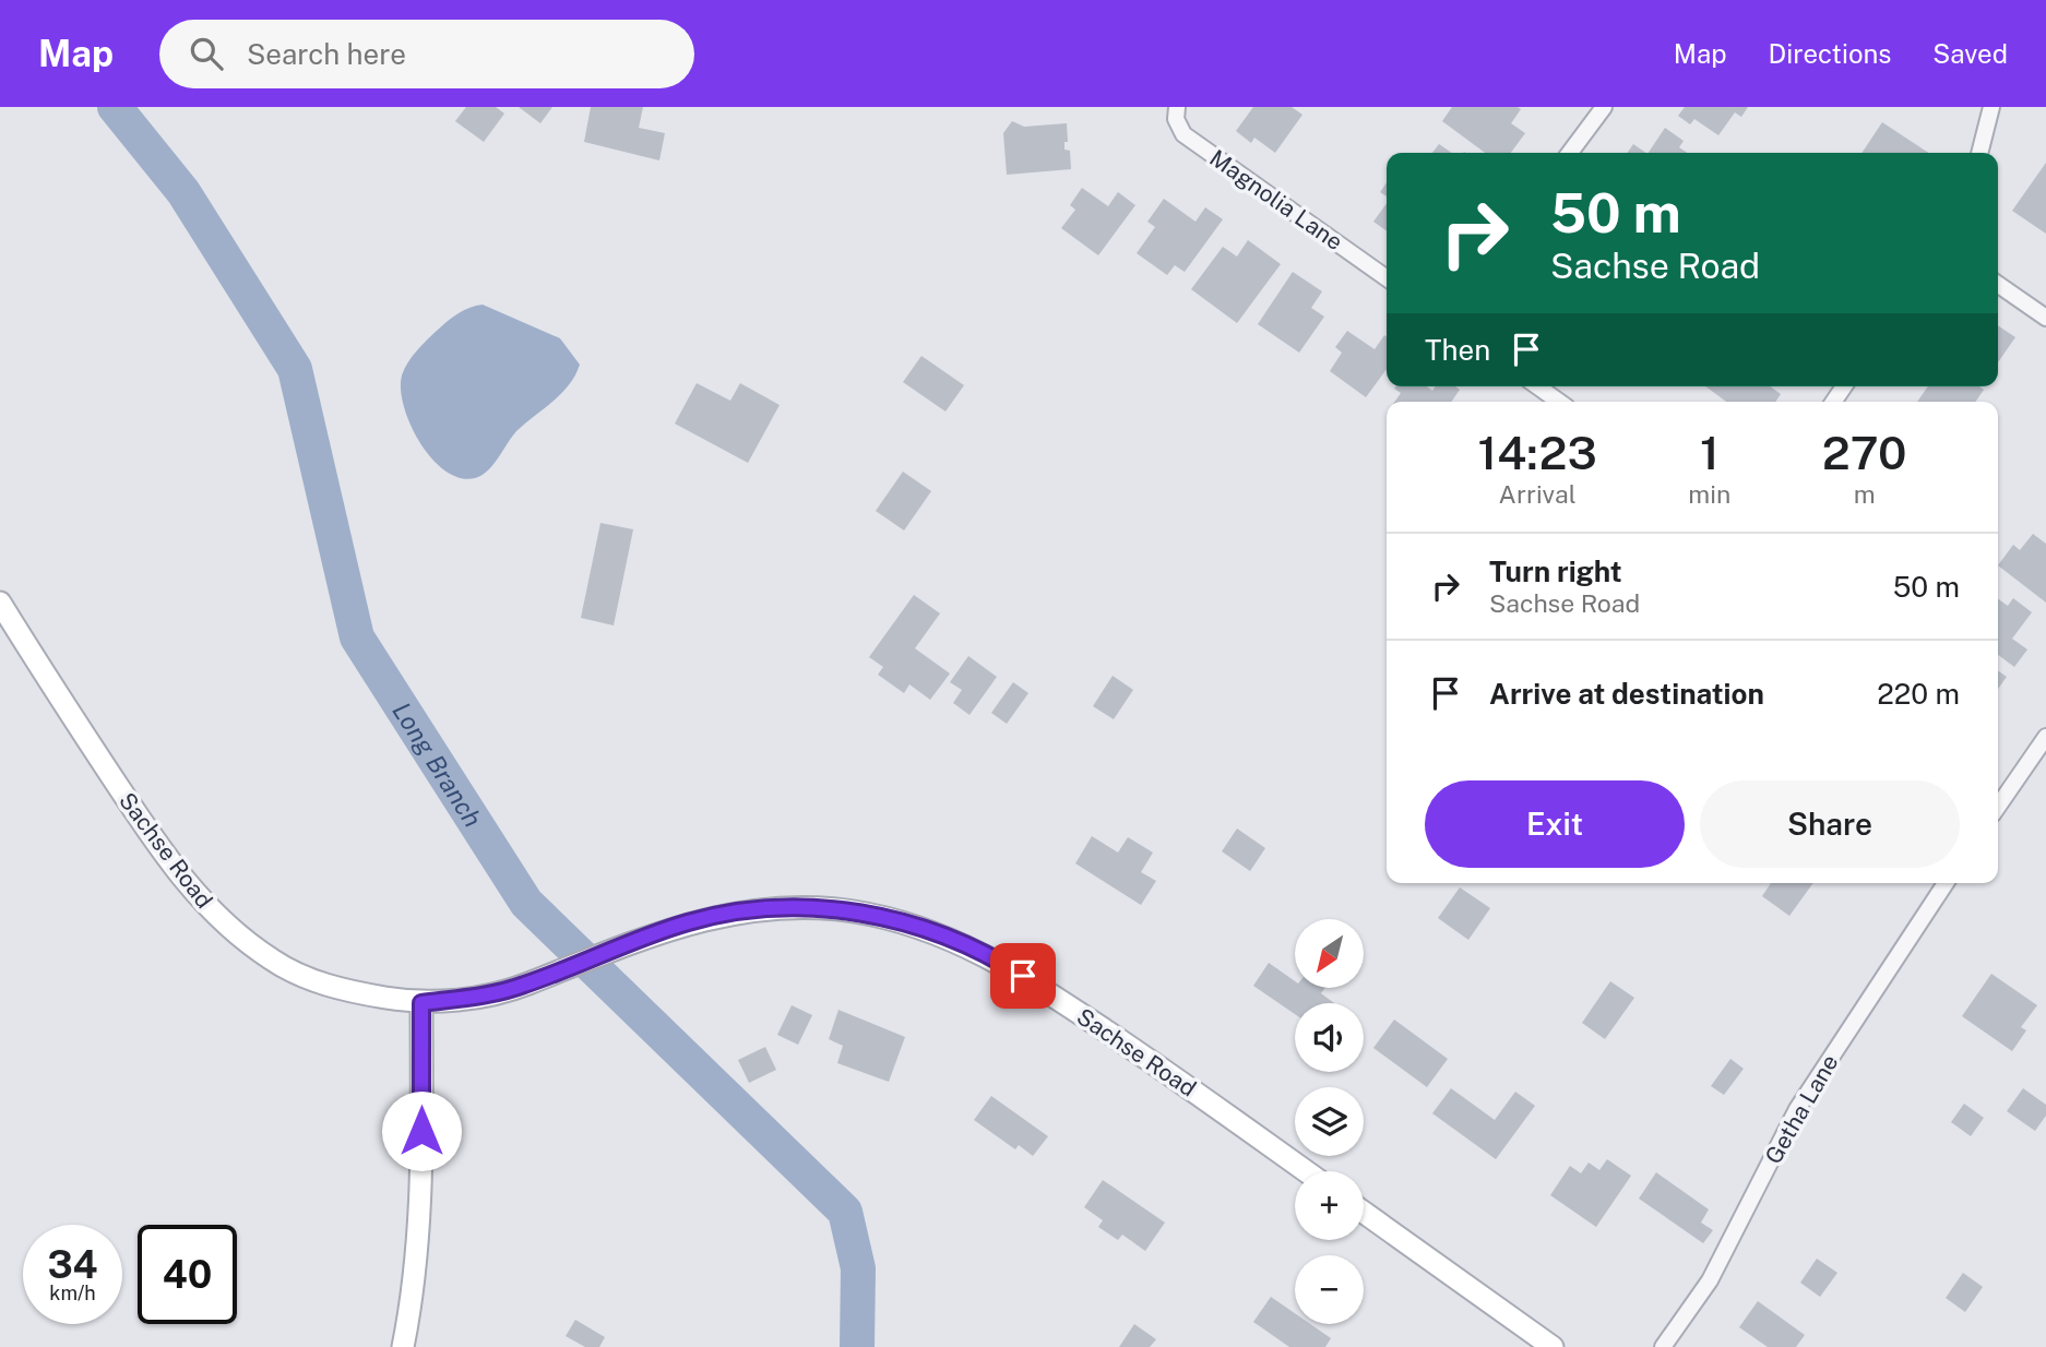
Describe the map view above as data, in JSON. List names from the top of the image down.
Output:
{
  "streets": {
    "main road": ["Sachse Road"],
    "street": ["Magnolia Lane", "Getha Lane"]
  },
  "water": ["Long Branch"],
  "north": "bottom left",
  "page": {
    "header": "Map",
    "search": "Search here",
    "nav": ["Map", "Directions", "Saved"],
    "turn": ["50 m", "Sachse Road"],
    "then": "Then",
    "eta": [
      "14:23",
      "Arrival",
      "1",
      "min",
      "270",
      "m"
    ],
    "list": [
      {
        "name": "Turn right",
        "note": "Sachse Road",
        "value": "50 m"
      },
      {
        "name": "Arrive at destination",
        "value": "220 m"
      }
    ],
    "buttons": ["Exit", "Share"],
    "map_buttons": ["+", "−"],
    "speed": "34 km/h",
    "limit": "40"
  }
}
